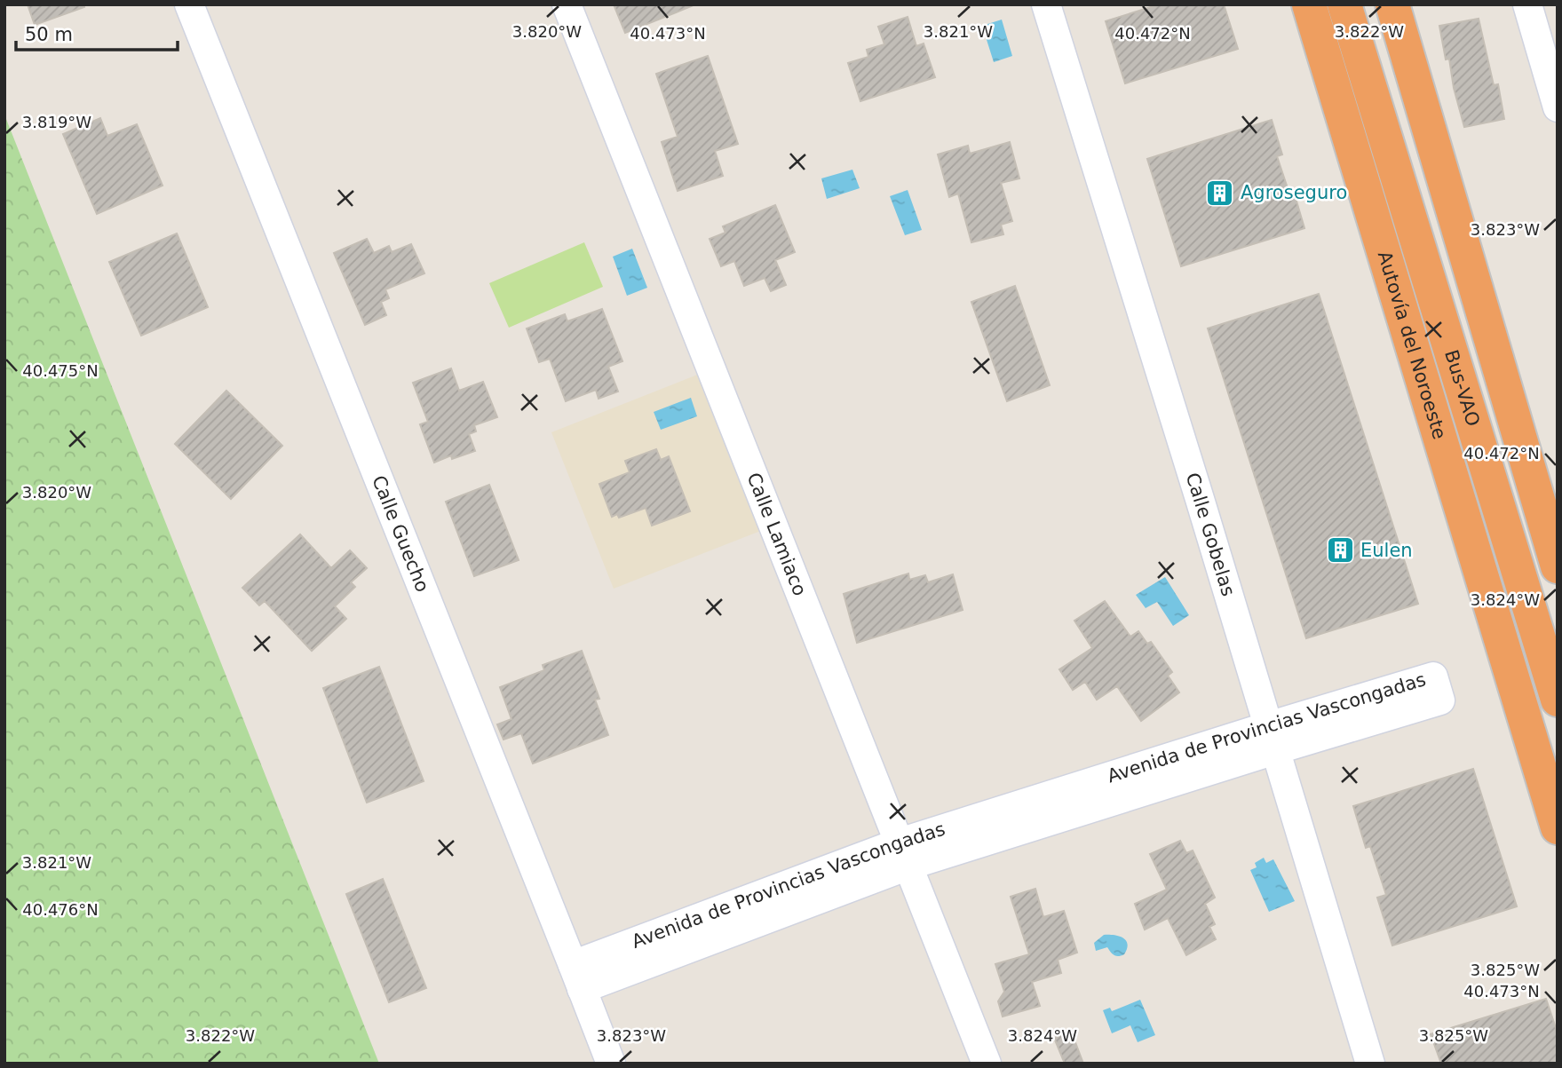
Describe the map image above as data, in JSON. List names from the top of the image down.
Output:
{
  "streets": {
    "highway": ["Autovía del Noroeste", "Bus-VAO"],
    "street": [
      "Calle Guecho",
      "Calle Lamiaco",
      "Calle Gobelas",
      "Avenida de Provincias Vascongadas"
    ]
  },
  "crossings": [
    ["Calle Guecho", "Avenida de Provincias Vascongadas"],
    ["Calle Lamiaco", "Avenida de Provincias Vascongadas"],
    ["Calle Gobelas", "Avenida de Provincias Vascongadas"]
  ],
  "places": {
    "building": ["Agroseguro", "Eulen"]
  },
  "scale_bar": "50 m",
  "coordinates": [
    "3.820°W",
    "3.821°W",
    "3.822°W",
    "40.473°N",
    "40.472°N",
    "3.819°W",
    "3.823°W",
    "40.475°N",
    "3.824°W",
    "40.476°N",
    "3.825°W"
  ]
}
